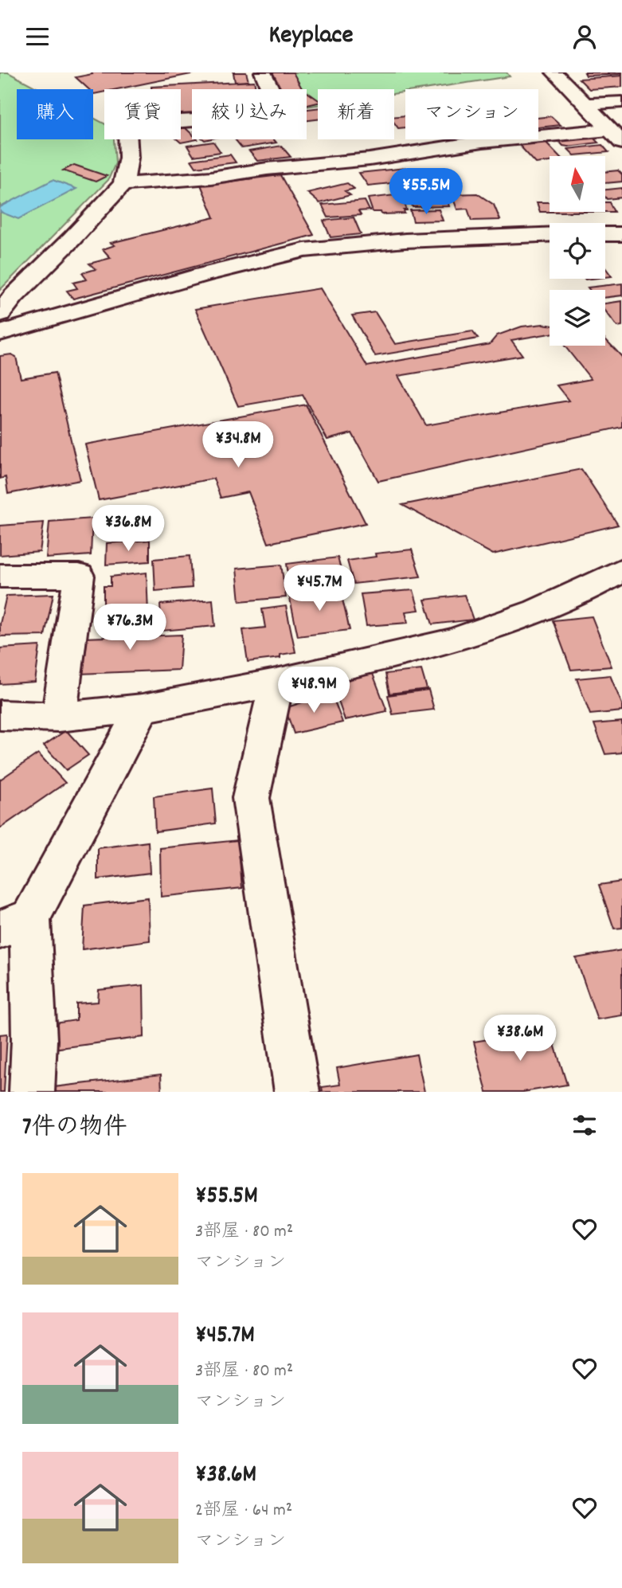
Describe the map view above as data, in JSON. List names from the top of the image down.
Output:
{
  "north": "top",
  "page": {
    "header": "Keyplace",
    "chip": [
      "購入",
      "賃貸",
      "絞り込み",
      "新着",
      "マンション"
    ],
    "price": [
      "¥55.5M",
      "¥34.8M",
      "¥36.8M",
      "¥45.7M",
      "¥76.3M",
      "¥48.9M",
      "¥38.6M"
    ],
    "heading": "7件の物件",
    "list": [
      {
        "name": "¥55.5M",
        "note": "3部屋 · 80 m² · マンション"
      },
      {
        "name": "¥45.7M",
        "note": "3部屋 · 80 m² · マンション"
      },
      {
        "name": "¥38.6M",
        "note": "2部屋 · 64 m² · マンション"
      }
    ]
  }
}
